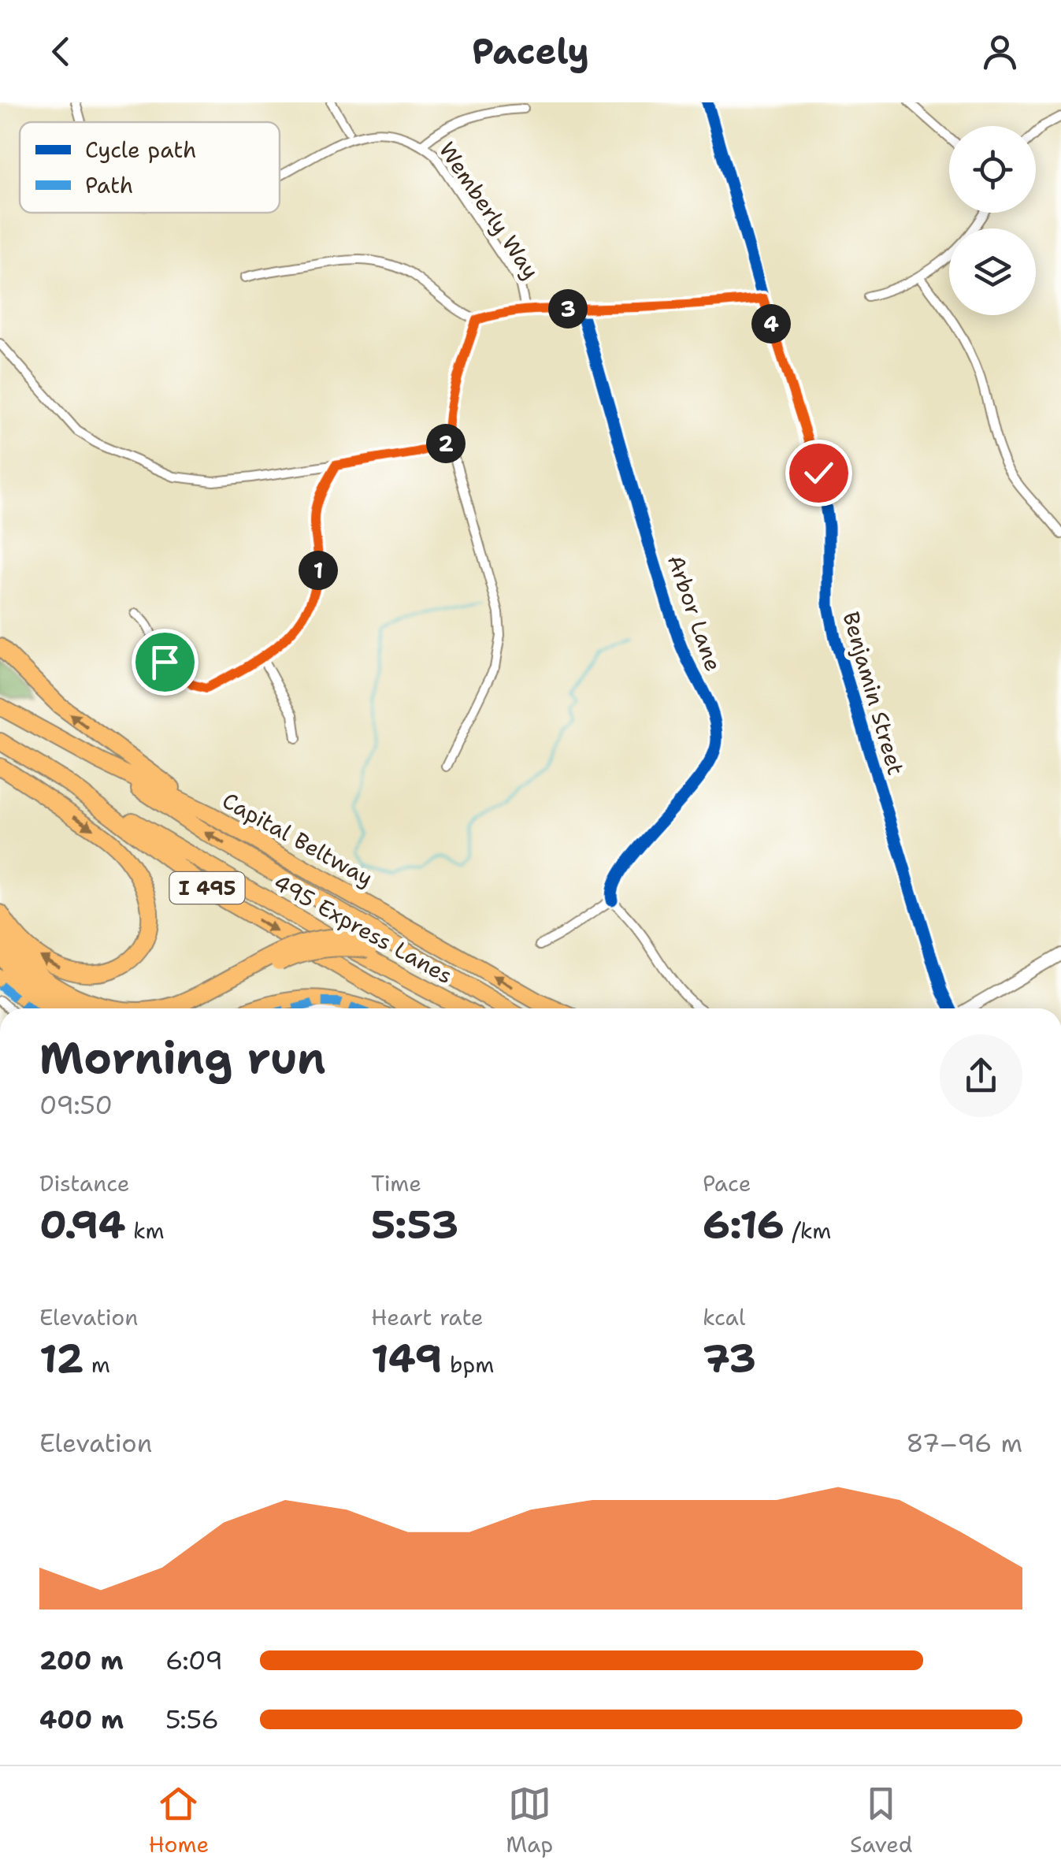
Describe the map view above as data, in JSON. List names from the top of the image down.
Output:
{
  "streets": {
    "highway": ["Capital Beltway", "I 495", "495 Express Lanes"],
    "street": ["Wemberly Way", "Arbor Lane", "Benjamin Street"]
  },
  "crossings": [
    ["Capital Beltway", "495 Express Lanes"],
    ["I 495", "495 Express Lanes"]
  ],
  "legend": ["Cycle path", "Path"],
  "page": {
    "header": "Pacely",
    "pins": [
      "3",
      "4",
      "2",
      "1"
    ],
    "heading": ["Morning run", "09:50"],
    "stats": [
      ["Distance", "0.94 km"],
      ["Time", "5:53"],
      ["Pace", "6:16 /km"],
      ["Elevation", "12 m"],
      ["Heart rate", "149 bpm"],
      ["kcal", "73"]
    ],
    "chart": ["Elevation", "87–96 m"],
    "list": [
      {
        "name": "200 m",
        "note": "6:09"
      },
      {
        "name": "400 m",
        "note": "5:56"
      }
    ],
    "tabs": ["Home", "Map", "Saved"]
  }
}
